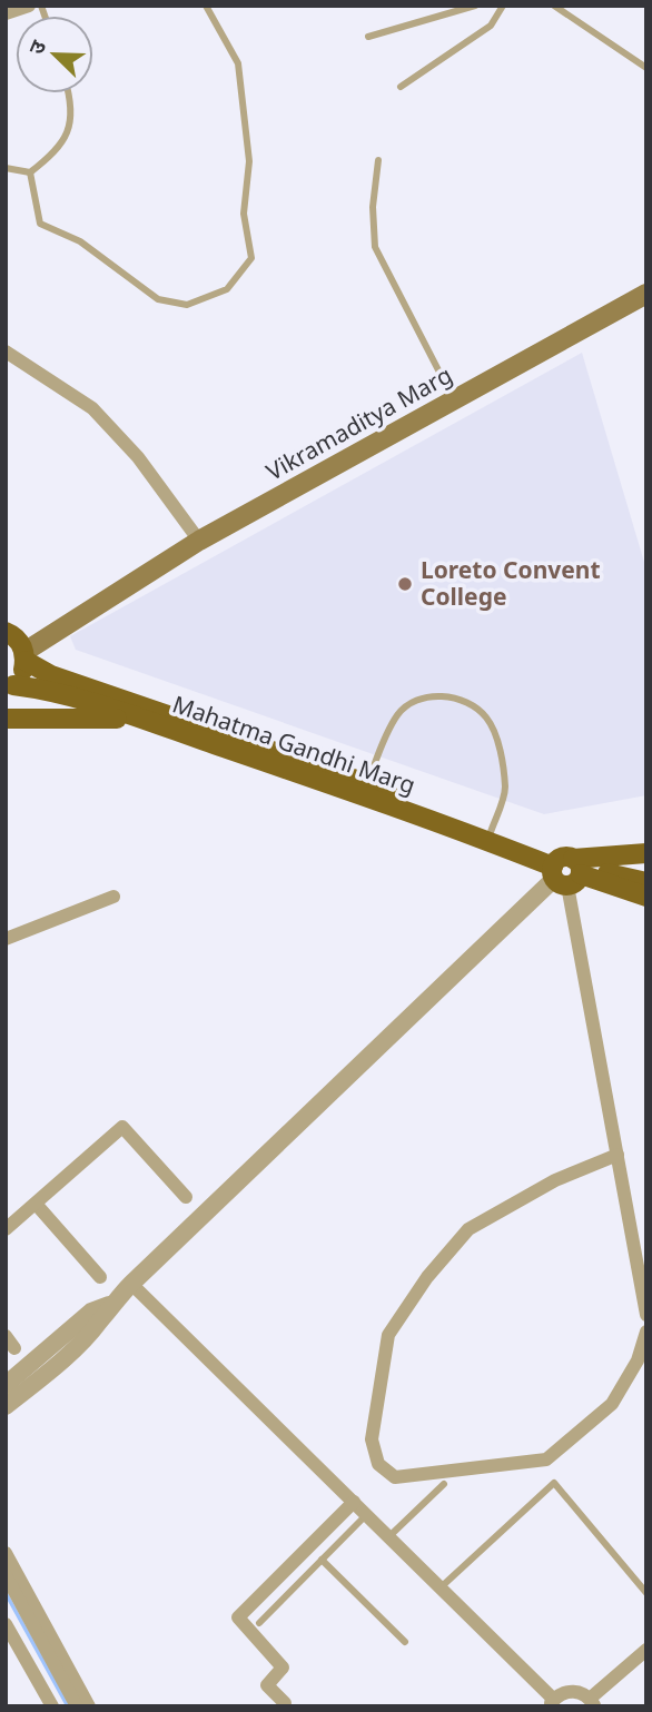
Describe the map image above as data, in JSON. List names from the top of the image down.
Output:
{
  "streets": {
    "main road": ["Vikramaditya Marg", "Mahatma Gandhi Marg"]
  },
  "crossings": [
    ["Vikramaditya Marg", "Mahatma Gandhi Marg"]
  ],
  "places": ["Loreto Convent College"],
  "north": "top left"
}
